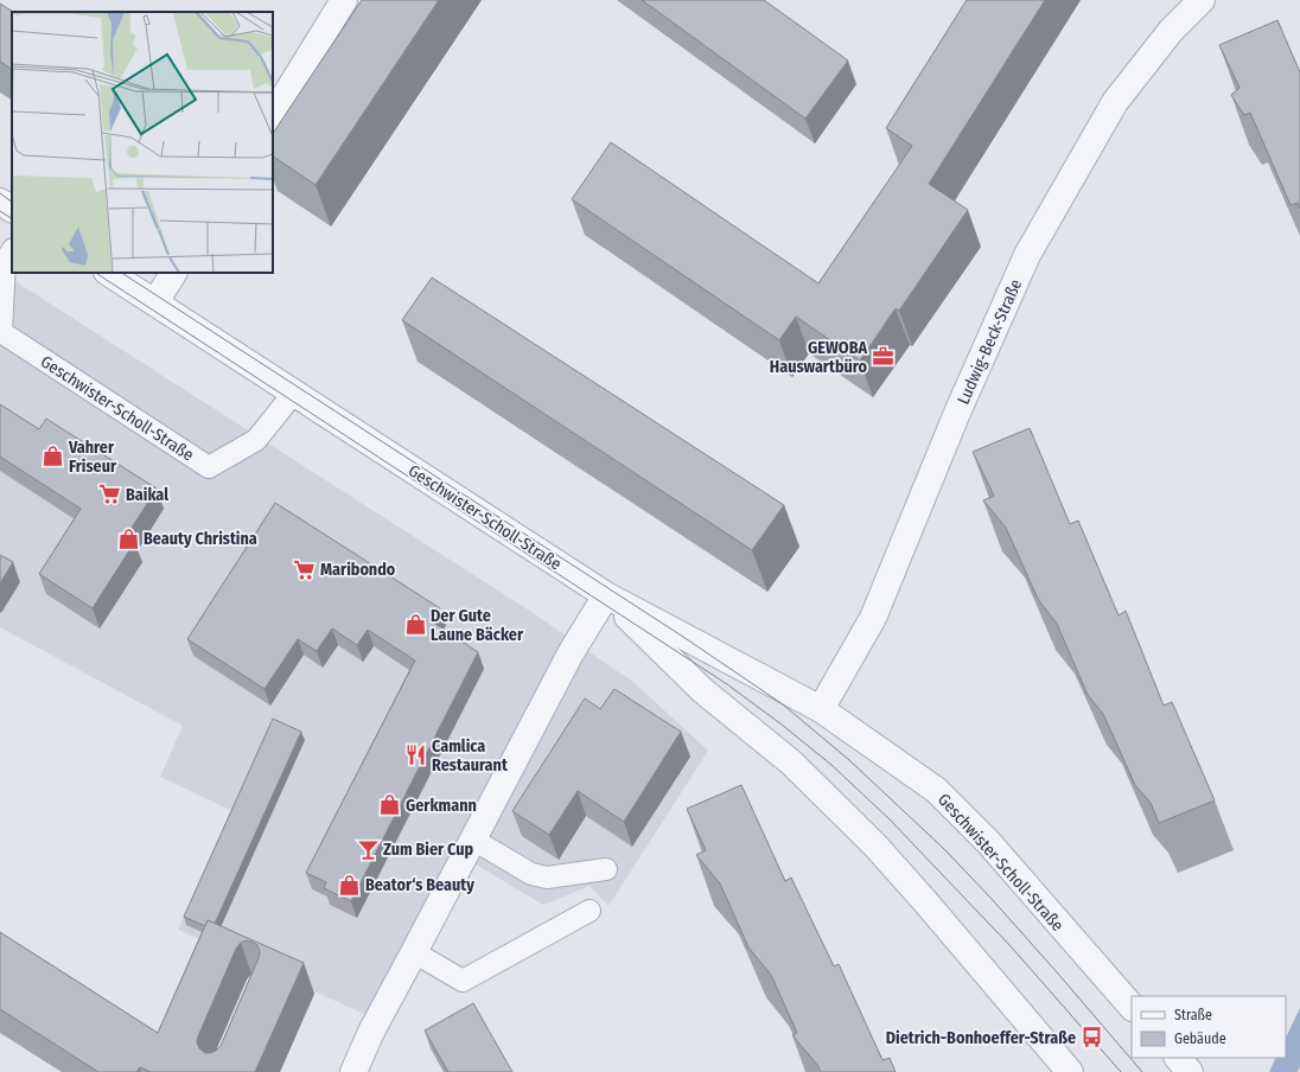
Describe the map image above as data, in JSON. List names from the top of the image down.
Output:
{
  "streets": {
    "street": ["Ludwig-Beck-Straße", "Geschwister-Scholl-Straße"]
  },
  "crossings": [
    ["Ludwig-Beck-Straße", "Geschwister-Scholl-Straße"]
  ],
  "places": {
    "office": ["GEWOBA Hauswartbüro"],
    "shop": [
      "Vahrer Friseur",
      "Beauty Christina",
      "Der Gute Laune Bäcker",
      "Gerkmann",
      "Beator‘s Beauty"
    ],
    "supermarket": ["Baikal", "Maribondo"],
    "restaurant": ["Camlica Restaurant"],
    "bar": ["Zum Bier Cup"],
    "bus stop": ["Dietrich-Bonhoeffer-Straße"]
  },
  "legend": ["Straße", "Gebäude"]
}
